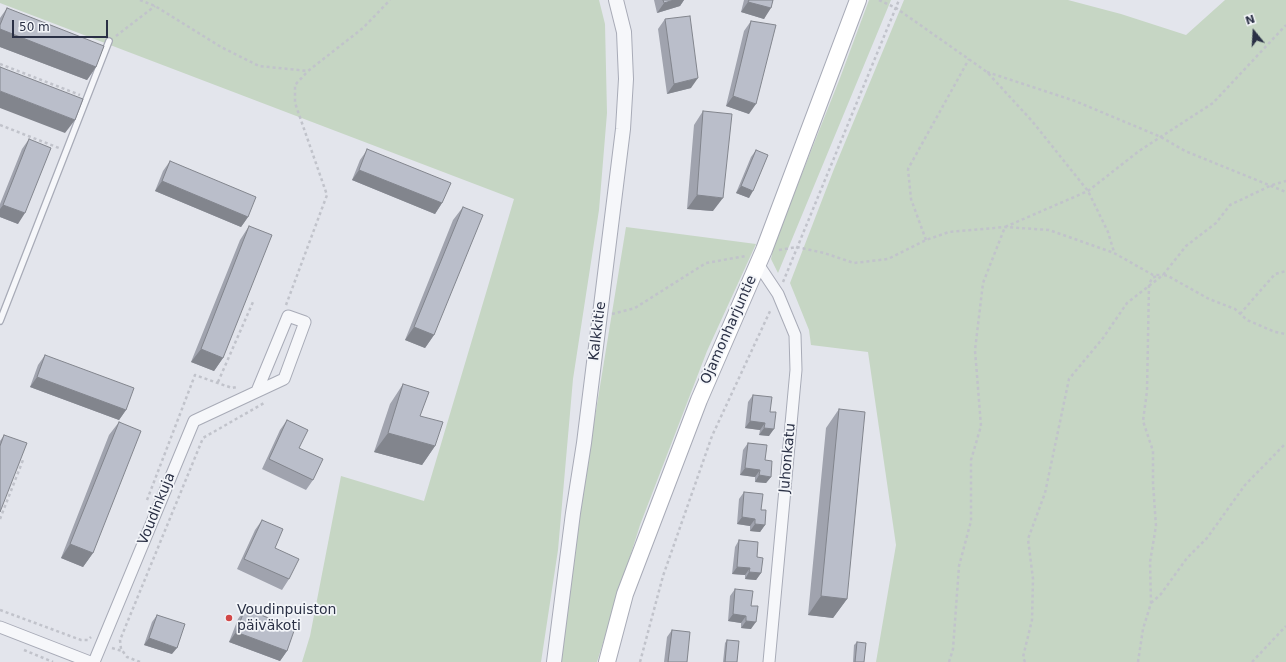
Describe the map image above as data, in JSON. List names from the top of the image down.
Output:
{
  "streets": {
    "main road": ["Ojamonharjuntie"],
    "street": ["Kalkkitie", "Juhonkatu", "Voudinkuja"]
  },
  "crossings": [
    ["Ojamonharjuntie", "Juhonkatu"]
  ],
  "places": ["Voudinpuiston päiväkoti"],
  "scale_bar": "50 m",
  "north": "top"
}
